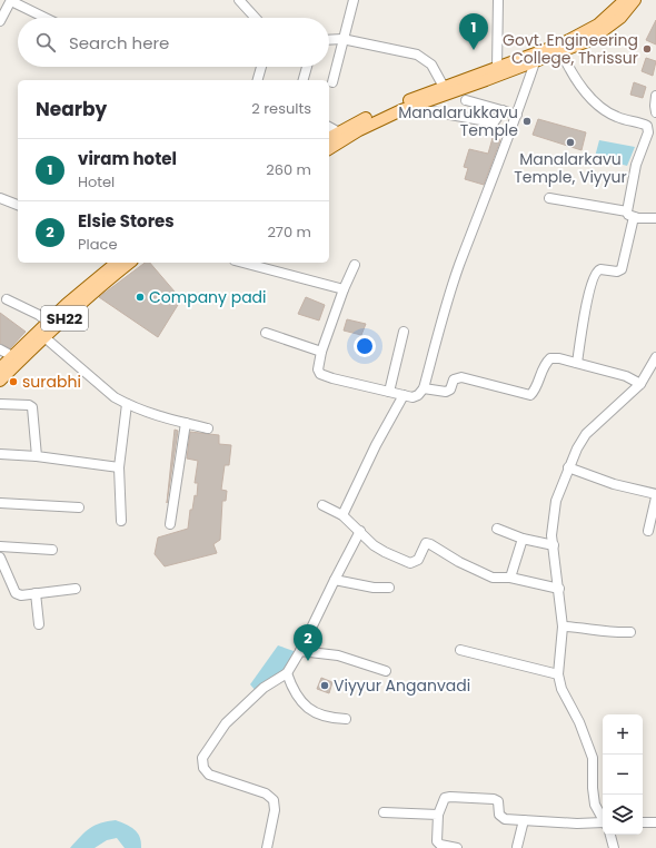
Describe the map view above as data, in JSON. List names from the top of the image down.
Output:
{
  "streets": {
    "main road": ["SH22"]
  },
  "places": [
    "Govt. Engineering College, Thrissur",
    "Manalarukkavu Temple",
    "Manalarkavu Temple, Viyyur",
    "Company padi",
    "surabhi",
    "Viyyur Anganvadi"
  ],
  "page": {
    "pins": ["1", "2"],
    "search": "Search here",
    "heading": ["Nearby", "2 results"],
    "list": [
      {
        "mark": "1",
        "name": "viram hotel",
        "note": "Hotel",
        "value": "260 m"
      },
      {
        "mark": "2",
        "name": "Elsie Stores",
        "note": "Place",
        "value": "270 m"
      }
    ],
    "map_buttons": ["+", "−"]
  }
}
